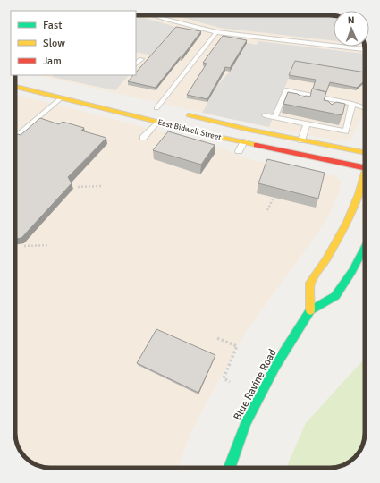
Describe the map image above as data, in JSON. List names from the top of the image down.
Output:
{
  "streets": {
    "main road": ["East Bidwell Street", "Blue Ravine Road"]
  },
  "legend": ["Fast", "Slow", "Jam"],
  "north": "top"
}
